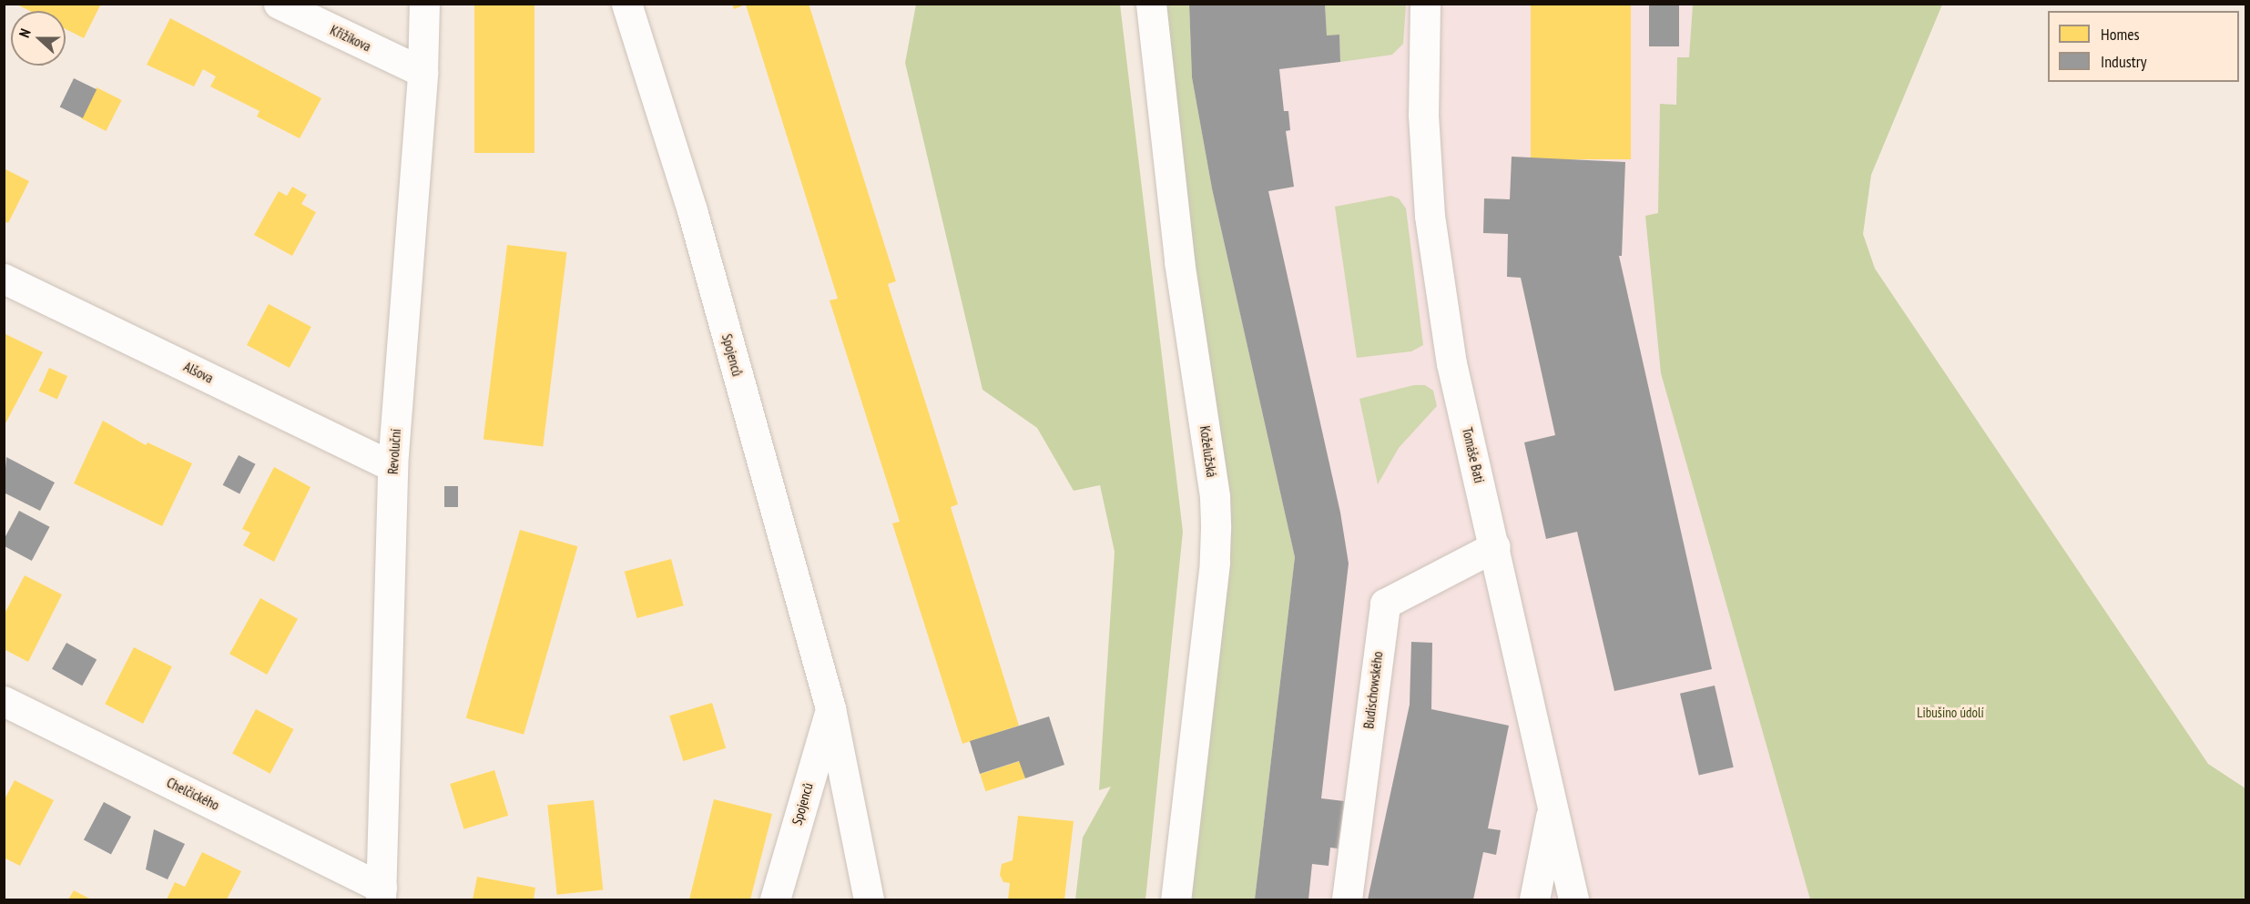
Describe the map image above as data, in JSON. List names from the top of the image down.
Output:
{
  "streets": {
    "street": [
      "Křižíkova",
      "Spojenců",
      "Alšova",
      "Revoluční",
      "Koželužská",
      "Tomáše Bati",
      "Budischowského",
      "Chelčického"
    ]
  },
  "crossings": [
    ["Křižíkova", "Revoluční"],
    ["Alšova", "Revoluční"],
    ["Revoluční", "Chelčického"],
    ["Tomáše Bati", "Budischowského"]
  ],
  "parks": ["Libušino údolí"],
  "legend": ["Homes", "Industry"],
  "north": "left"
}
